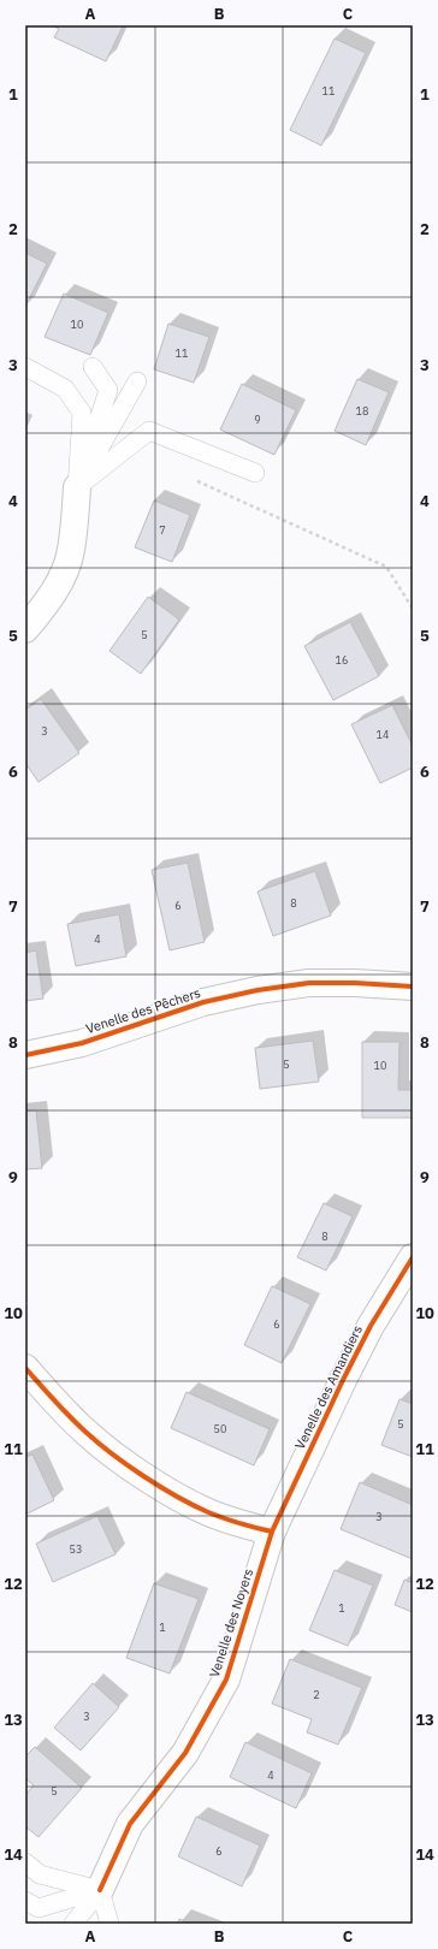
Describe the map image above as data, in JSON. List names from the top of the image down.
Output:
{
  "streets": {
    "street": ["Venelle des Pêchers", "Venelle des Amandiers", "Venelle des Noyers"]
  },
  "crossings": [
    ["Venelle des Amandiers", "Venelle des Noyers"]
  ],
  "house_numbers": [
    "11",
    "10",
    "11",
    "18",
    "9",
    "7",
    "5",
    "16",
    "3",
    "14",
    "8",
    "6",
    "4",
    "5",
    "10",
    "8",
    "6",
    "5",
    "50",
    "3",
    "53",
    "1",
    "1",
    "2",
    "3",
    "4",
    "5",
    "6"
  ],
  "grid": {
    "columns": ["A", "B", "C"],
    "rows": [
      "1",
      "2",
      "3",
      "4",
      "5",
      "6",
      "7",
      "8",
      "9",
      "10",
      "11",
      "12",
      "13",
      "14"
    ]
  }
}
